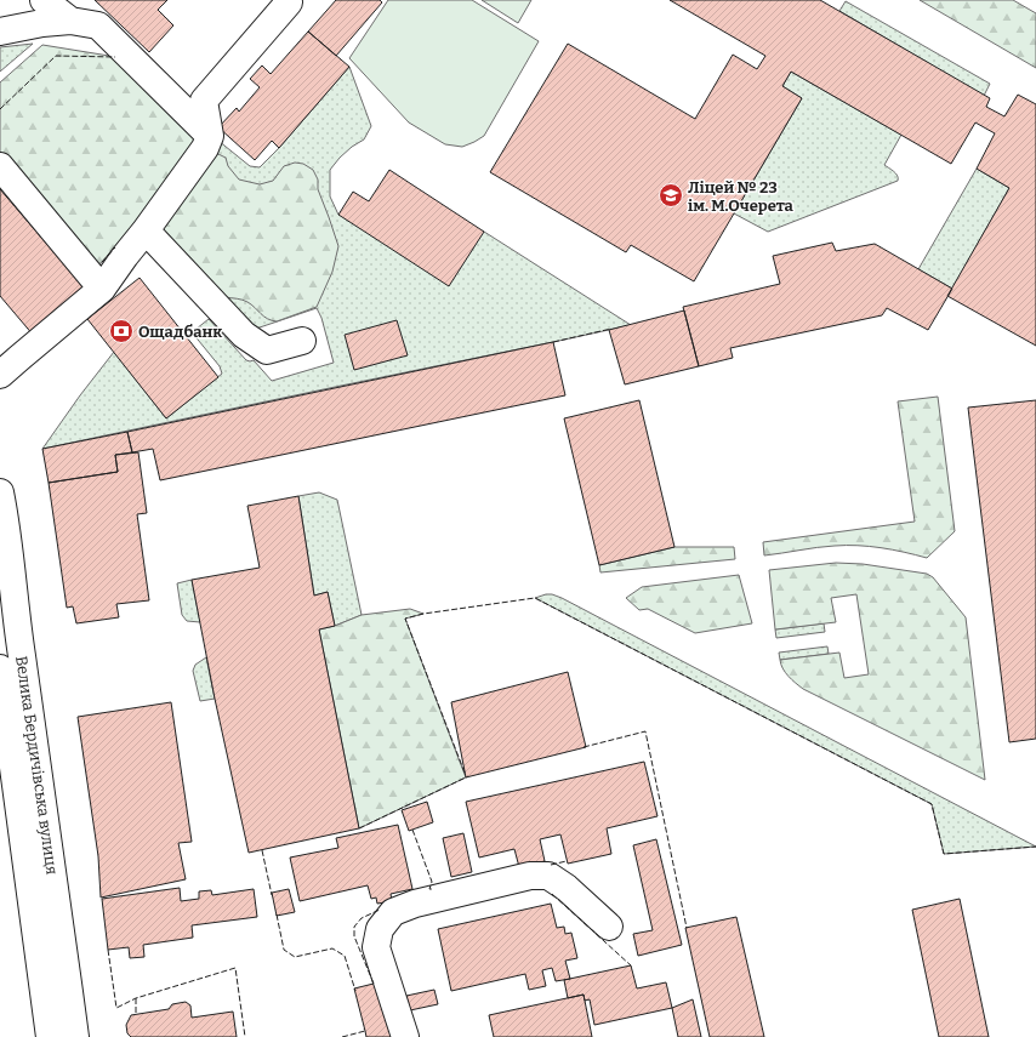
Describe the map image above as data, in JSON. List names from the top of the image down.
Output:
{
  "streets": {
    "main road": ["Велика Бердичівська вулиця"]
  },
  "places": {
    "school or university": ["Ліцей № 23 ім. М.Очерета"],
    "bank": ["Ощадбанк"]
  }
}
